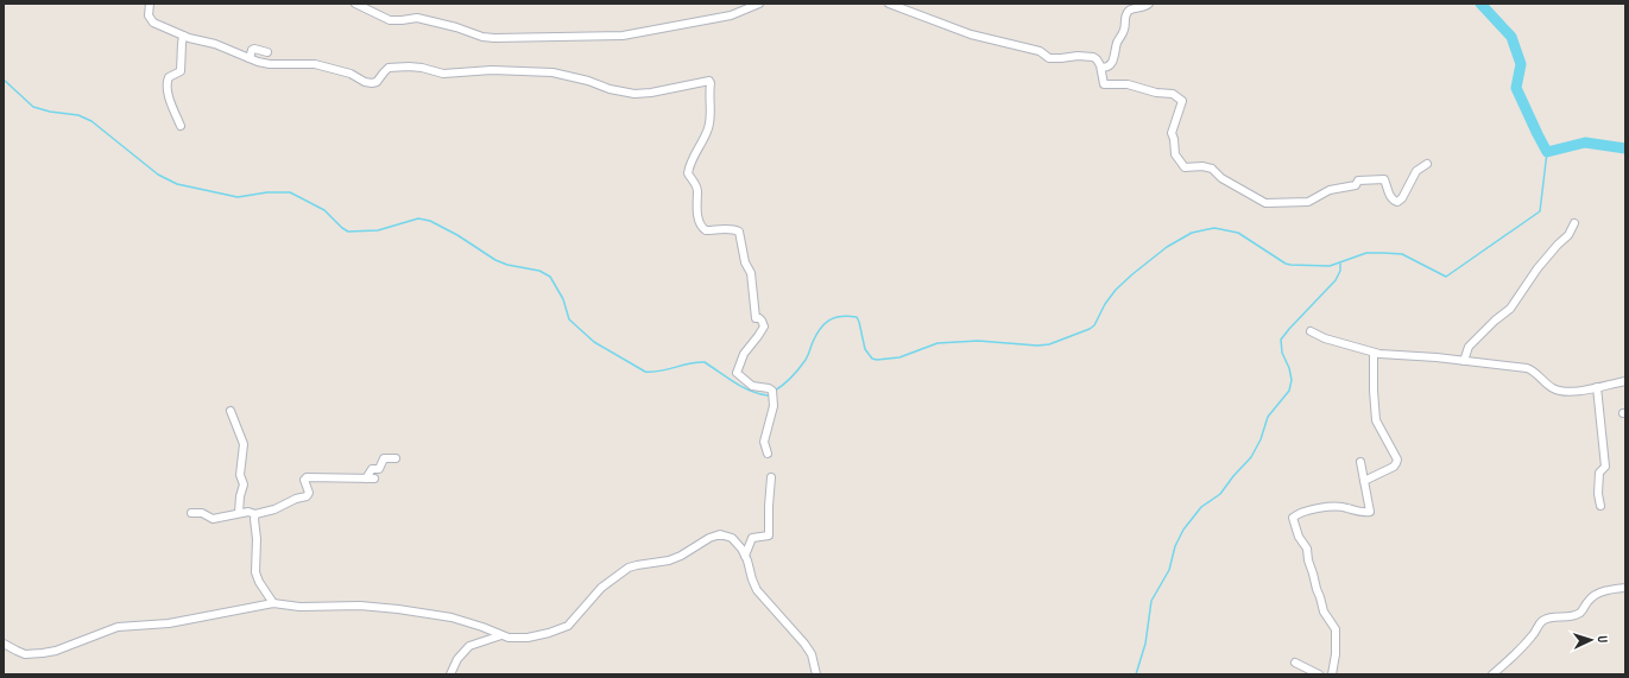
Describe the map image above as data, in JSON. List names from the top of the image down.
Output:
{
  "north": "right"
}
